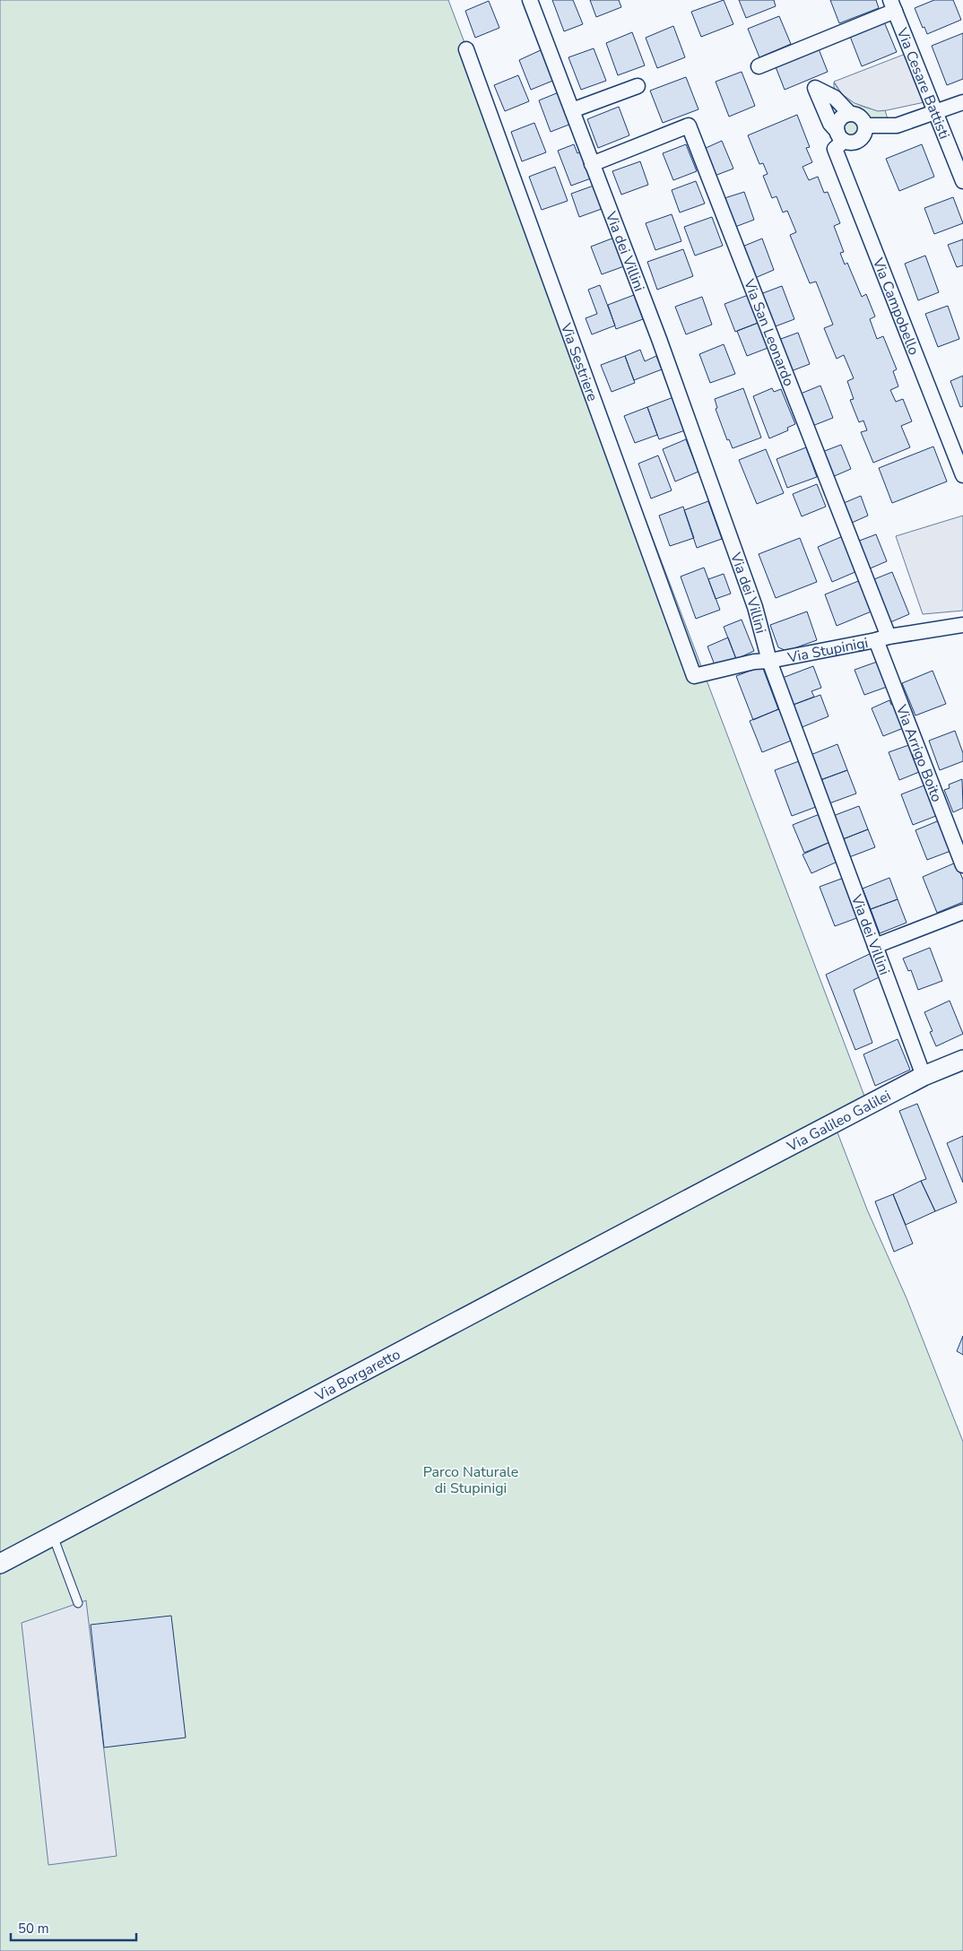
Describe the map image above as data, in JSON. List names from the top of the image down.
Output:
{
  "streets": {
    "street": [
      "Via Cesare Battisti",
      "Via dei Villini",
      "Via Campobello",
      "Via San Leonardo",
      "Via Sestriere",
      "Via Stupinigi",
      "Via Arrigo Boito",
      "Via Galileo Galilei",
      "Via Borgaretto"
    ]
  },
  "crossings": [
    ["Via dei Villini", "Via San Leonardo"],
    ["Via dei Villini", "Via Stupinigi"],
    ["Via dei Villini", "Via Galileo Galilei"],
    ["Via San Leonardo", "Via Stupinigi"],
    ["Via San Leonardo", "Via Arrigo Boito"],
    ["Via Sestriere", "Via Stupinigi"],
    ["Via Stupinigi", "Via Arrigo Boito"],
    ["Via Galileo Galilei", "Via Borgaretto"]
  ],
  "parks": ["Parco Naturale di Stupinigi"],
  "scale_bar": "50 m"
}
